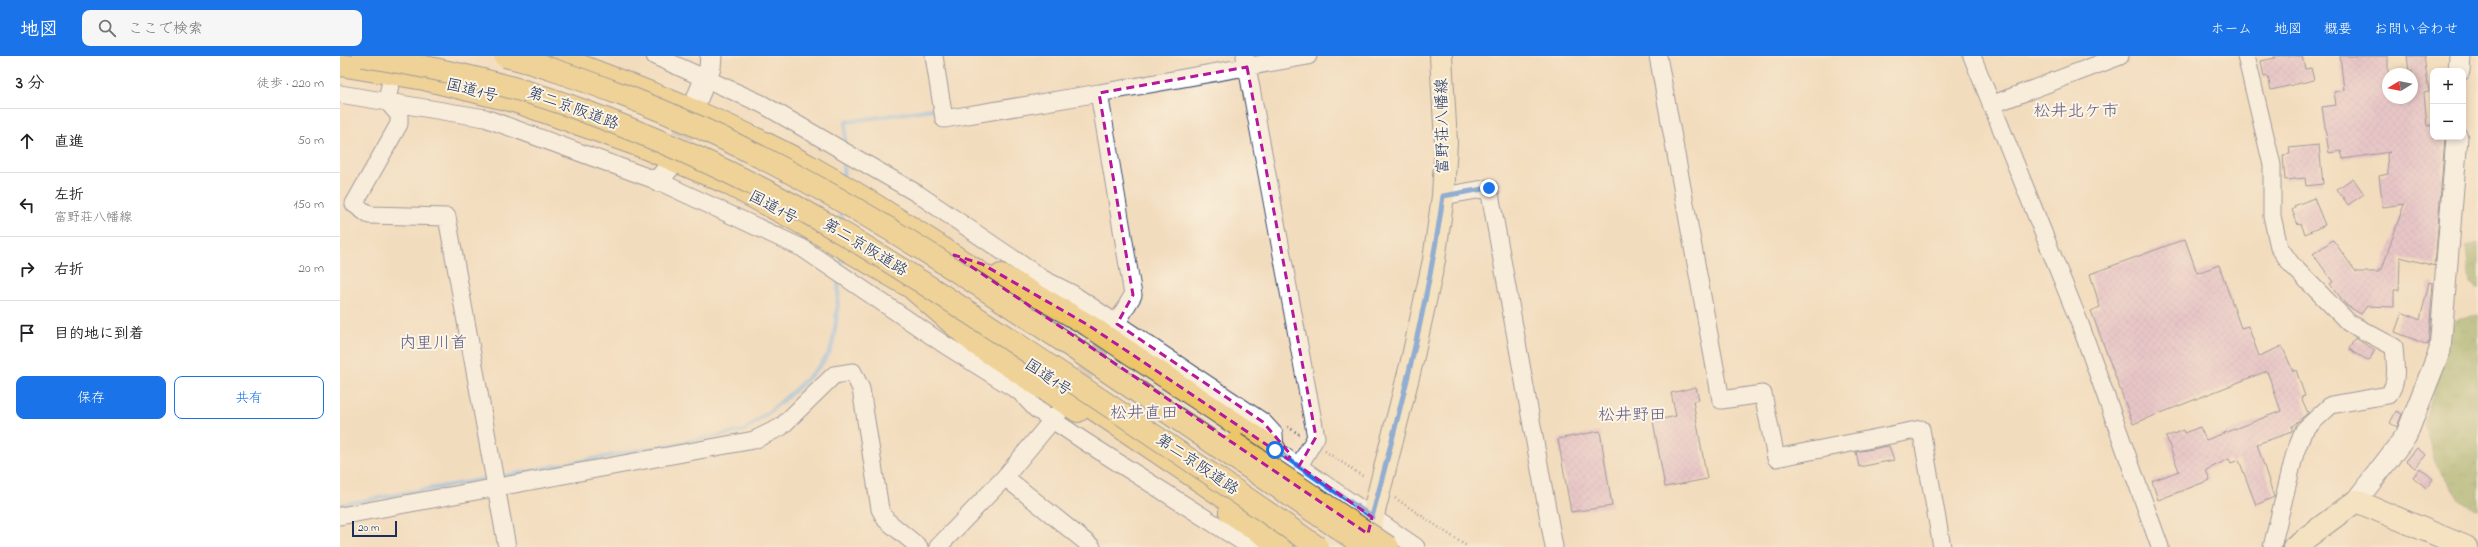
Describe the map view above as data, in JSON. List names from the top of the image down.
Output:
{
  "streets": {
    "highway": ["国道1号", "第二京阪道路"],
    "main road": ["富野荘八幡線"]
  },
  "crossings": [
    ["第二京阪道路", "富野荘八幡線"]
  ],
  "districts": [
    "松井北ケ市",
    "内里川首",
    "松井直田",
    "松井野田"
  ],
  "scale_bar": "20 m",
  "north": "left",
  "page": {
    "header": "地図",
    "search": "ここで検索",
    "nav": [
      "ホーム",
      "地図",
      "概要",
      "お問い合わせ"
    ],
    "heading": ["3 分", "徒歩 · 220 m"],
    "map_buttons": ["+", "−"],
    "list": [
      ["直進", "50 m"],
      ["左折", "富野荘八幡線", "150 m"],
      ["右折", "20 m"],
      "目的地に到着"
    ],
    "buttons": ["保存", "共有"],
    "scale": "20 m"
  }
}
